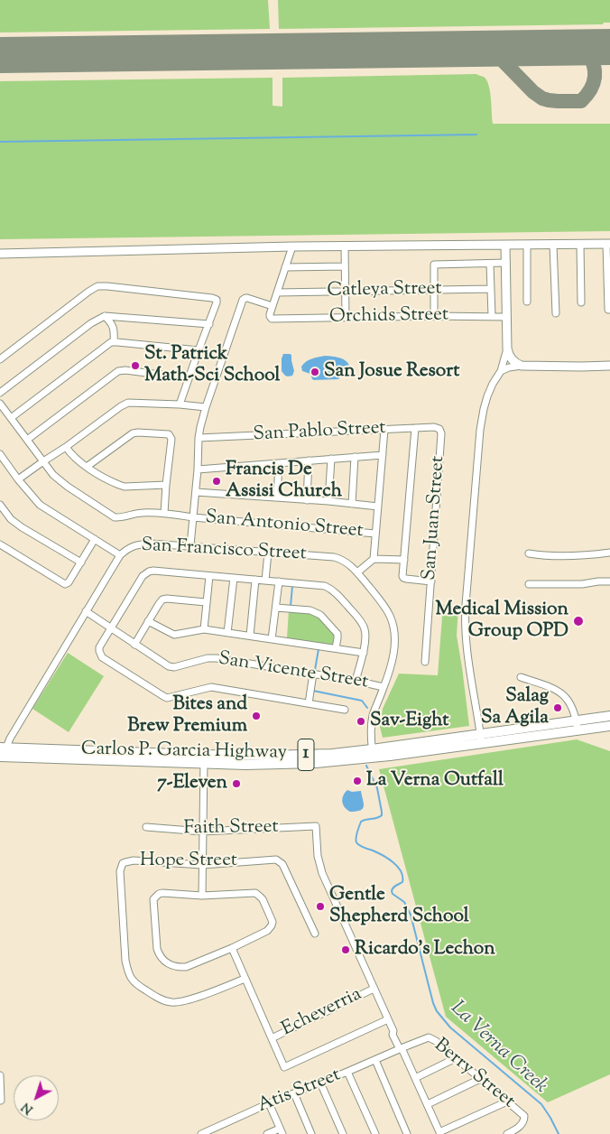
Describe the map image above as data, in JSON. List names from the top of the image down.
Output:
{
  "streets": {
    "highway": ["Carlos P. Garcia Highway", "1"],
    "street": [
      "Catleya Street",
      "Orchids Street",
      "San Pablo Street",
      "San Juan Street",
      "San Antonio Street",
      "San Francisco Street",
      "San Vicente Street",
      "Faith Street",
      "Hope Street",
      "Echeverria",
      "Berry Street",
      "Atis Street"
    ]
  },
  "crossings": [
    ["San Pablo Street", "San Juan Street"],
    ["San Francisco Street", "San Vicente Street"],
    ["San Francisco Street", "Carlos P. Garcia Highway"],
    ["Faith Street", "Echeverria"],
    ["Berry Street", "Atis Street"]
  ],
  "water": ["La Verna Creek"],
  "places": [
    "St. Patrick Math-Sci School",
    "San Josue Resort",
    "Francis De Assisi Church",
    "Medical Mission Group OPD",
    "Salag Sa Agila",
    "Bites and Brew Premium",
    "Sav-Eight",
    "La Verna Outfall",
    "7-Eleven",
    "Gentle Shepherd School",
    "Ricardo's Lechon"
  ],
  "north": "bottom left"
}
